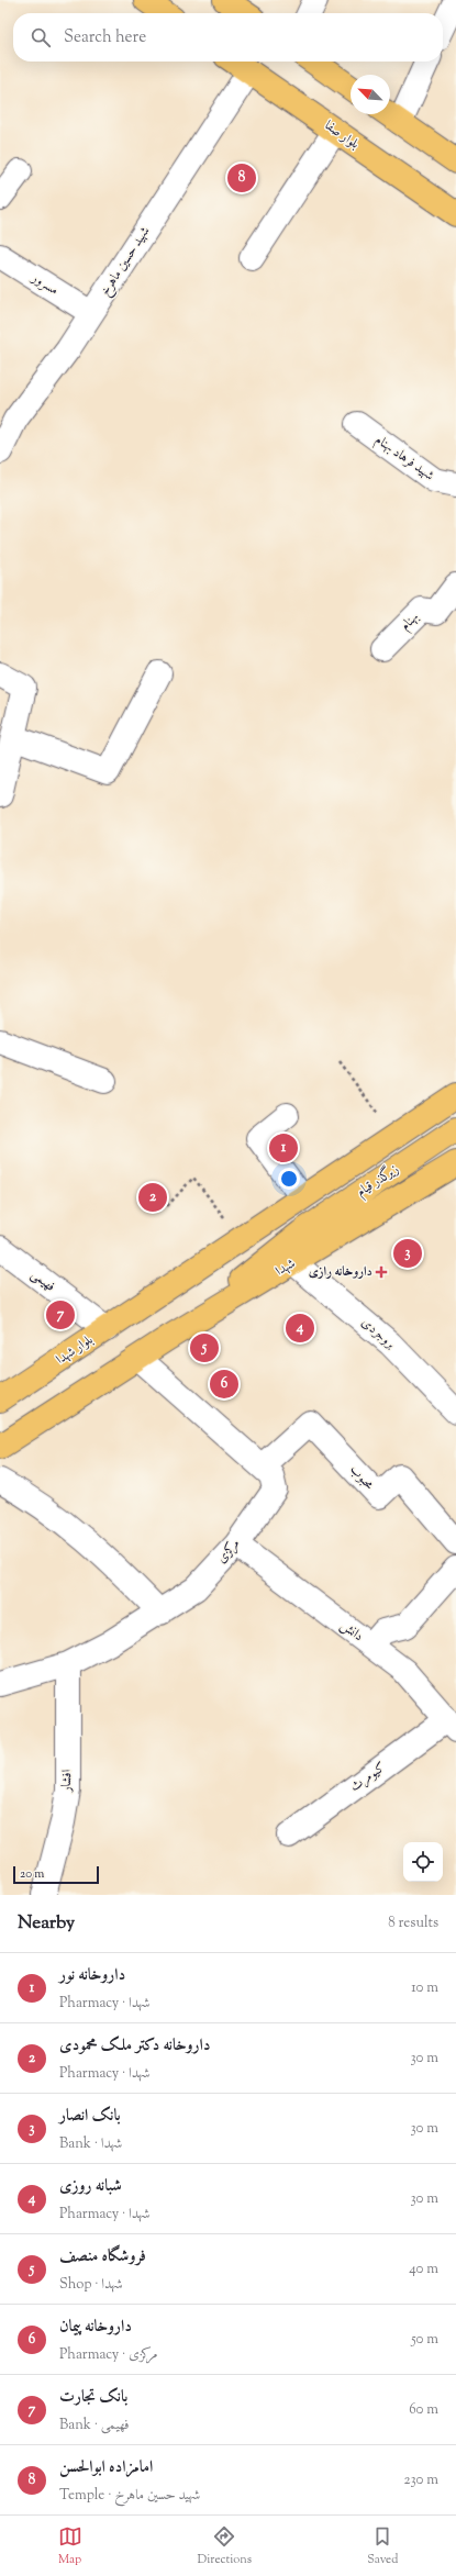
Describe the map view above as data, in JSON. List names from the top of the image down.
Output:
{
  "streets": {
    "main road": [
      "بلوار صفا",
      "زیرگذر قیام",
      "شهدا",
      "بلوار شهدا"
    ],
    "street": [
      "شهید حسین ماهرخ",
      "مسرور",
      "شهید فرهاد بهنام",
      "بهنام",
      "فهیمی",
      "بروجردی",
      "محبوب",
      "مرکزی",
      "دانش",
      "کیومرث",
      "افشار"
    ]
  },
  "crossings": [
    ["بلوار صفا", "شهید حسین ماهرخ"],
    ["شهید حسین ماهرخ", "مسرور"],
    ["شهدا", "بروجردی"],
    ["شهدا", "مرکزی"],
    ["فهیمی", "بلوار شهدا"],
    ["محبوب", "مرکزی"],
    ["مرکزی", "دانش"],
    ["مرکزی", "افشار"],
    ["دانش", "کیومرث"]
  ],
  "places": {
    "health": ["داروخانه رازی"]
  },
  "scale_bar": "20 m",
  "north": "top left",
  "page": {
    "search": "Search here",
    "pins": [
      "8",
      "1",
      "2",
      "3",
      "7",
      "4",
      "5",
      "6"
    ],
    "scale": "20 m",
    "heading": ["Nearby", "8 results"],
    "list": [
      {
        "mark": "1",
        "name": "داروخانه نور",
        "note": "Pharmacy · شهدا",
        "value": "10 m"
      },
      {
        "mark": "2",
        "name": "داروخانه دکتر ملک محمودی",
        "note": "Pharmacy · شهدا",
        "value": "30 m"
      },
      {
        "mark": "3",
        "name": "بانک انصار",
        "note": "Bank · شهدا",
        "value": "30 m"
      },
      {
        "mark": "4",
        "name": "شبانه روزی",
        "note": "Pharmacy · شهدا",
        "value": "30 m"
      },
      {
        "mark": "5",
        "name": "فروشگاه منصف",
        "note": "Shop · شهدا",
        "value": "40 m"
      },
      {
        "mark": "6",
        "name": "داروخانه پیمان",
        "note": "Pharmacy · مرکزی",
        "value": "50 m"
      },
      {
        "mark": "7",
        "name": "بانک تجارت",
        "note": "Bank · فهیمی",
        "value": "60 m"
      },
      {
        "mark": "8",
        "name": "امامزاده ابوالحسن",
        "note": "Temple · شهید حسین ماهرخ",
        "value": "230 m"
      }
    ],
    "nav": ["Map", "Directions", "Saved"]
  }
}
